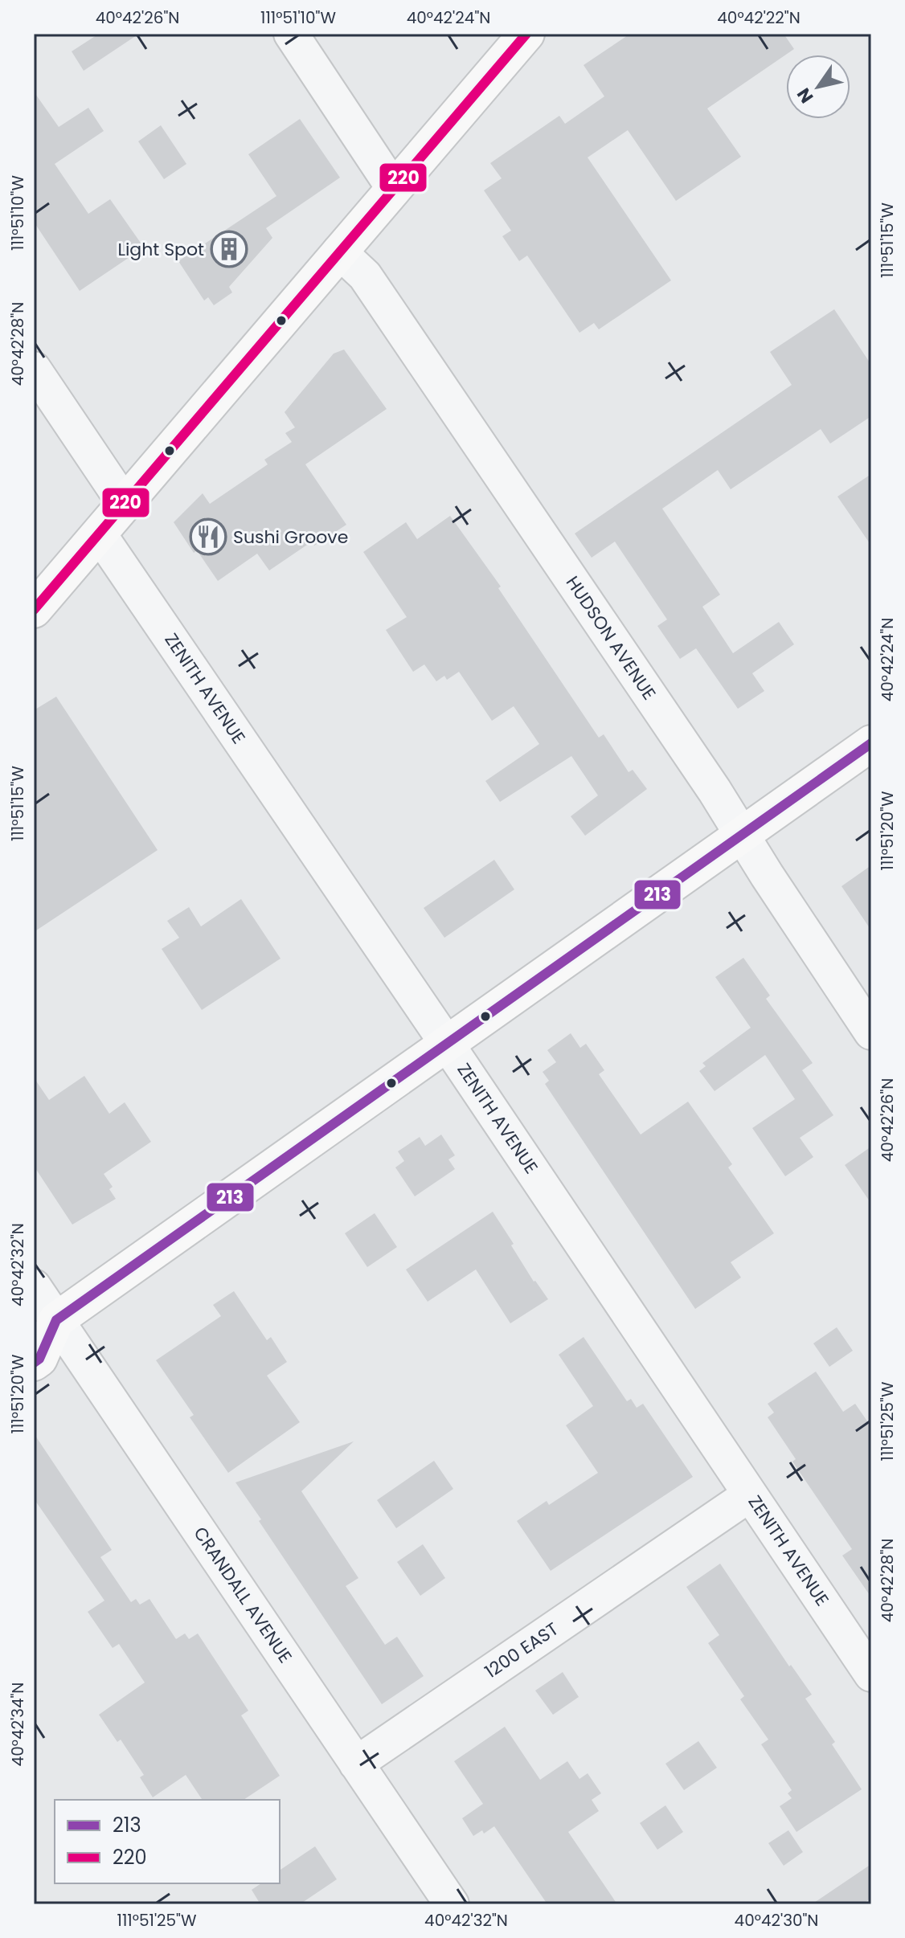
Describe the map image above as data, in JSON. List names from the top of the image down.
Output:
{
  "streets": {
    "street": [
      "HUDSON AVENUE",
      "ZENITH AVENUE",
      "CRANDALL AVENUE",
      "1200 EAST"
    ]
  },
  "crossings": [
    ["ZENITH AVENUE", "1200 EAST"],
    ["CRANDALL AVENUE", "1200 EAST"]
  ],
  "places": {
    "building": ["Light Spot"],
    "restaurant": ["Sushi Groove"]
  },
  "lines": ["transit line 220", "transit line 213"],
  "legend": ["213", "220"],
  "north": "bottom left",
  "coordinates": [
    "40°42'26\"N",
    "111°51'10\"W",
    "40°42'24\"N",
    "40°42'22\"N",
    "111°51'15\"W",
    "40°42'28\"N",
    "111°51'20\"W",
    "40°42'32\"N",
    "111°51'25\"W",
    "40°42'34\"N",
    "40°42'30\"N"
  ]
}
